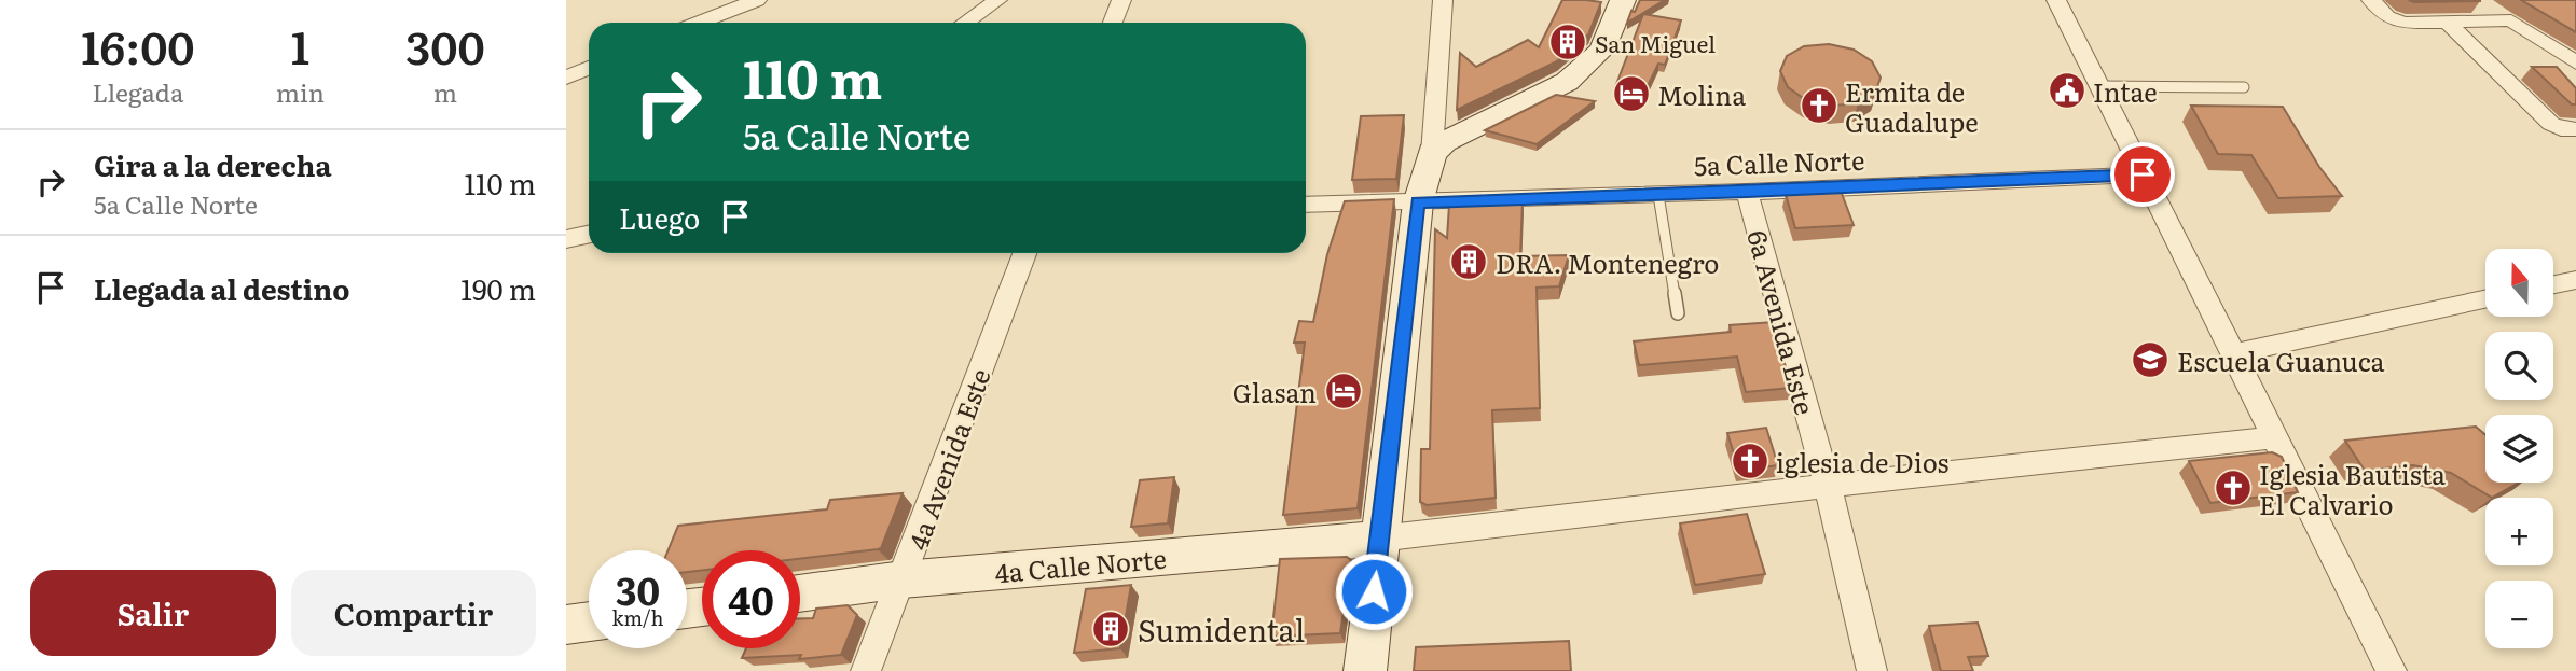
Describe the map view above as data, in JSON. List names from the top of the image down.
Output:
{
  "streets": {
    "street": [
      "5a Calle Norte",
      "6a Avenida Este",
      "4a Avenida Este",
      "4a Calle Norte"
    ]
  },
  "crossings": [
    ["5a Calle Norte", "6a Avenida Este"],
    ["4a Avenida Este", "4a Calle Norte"]
  ],
  "places": {
    "building": ["San Miguel", "DRA. Montenegro", "Sumidental"],
    "public building": ["Intae"],
    "hotel": ["Molina", "Glasan"],
    "church": ["Ermita de Guadalupe", "iglesia de Dios", "Iglesia Bautista El Calvario"],
    "school or university": ["Escuela Guanuca"]
  },
  "north": "top",
  "page": {
    "eta": [
      "16:00",
      "Llegada",
      "1",
      "min",
      "300",
      "m"
    ],
    "turn": ["110 m", "5a Calle Norte"],
    "list": [
      {
        "name": "Gira a la derecha",
        "note": "5a Calle Norte",
        "value": "110 m"
      },
      {
        "name": "Llegada al destino",
        "value": "190 m"
      }
    ],
    "then": "Luego",
    "map_buttons": ["+", "−"],
    "speed": "30 km/h",
    "limit": "40",
    "buttons": ["Salir", "Compartir"]
  }
}
